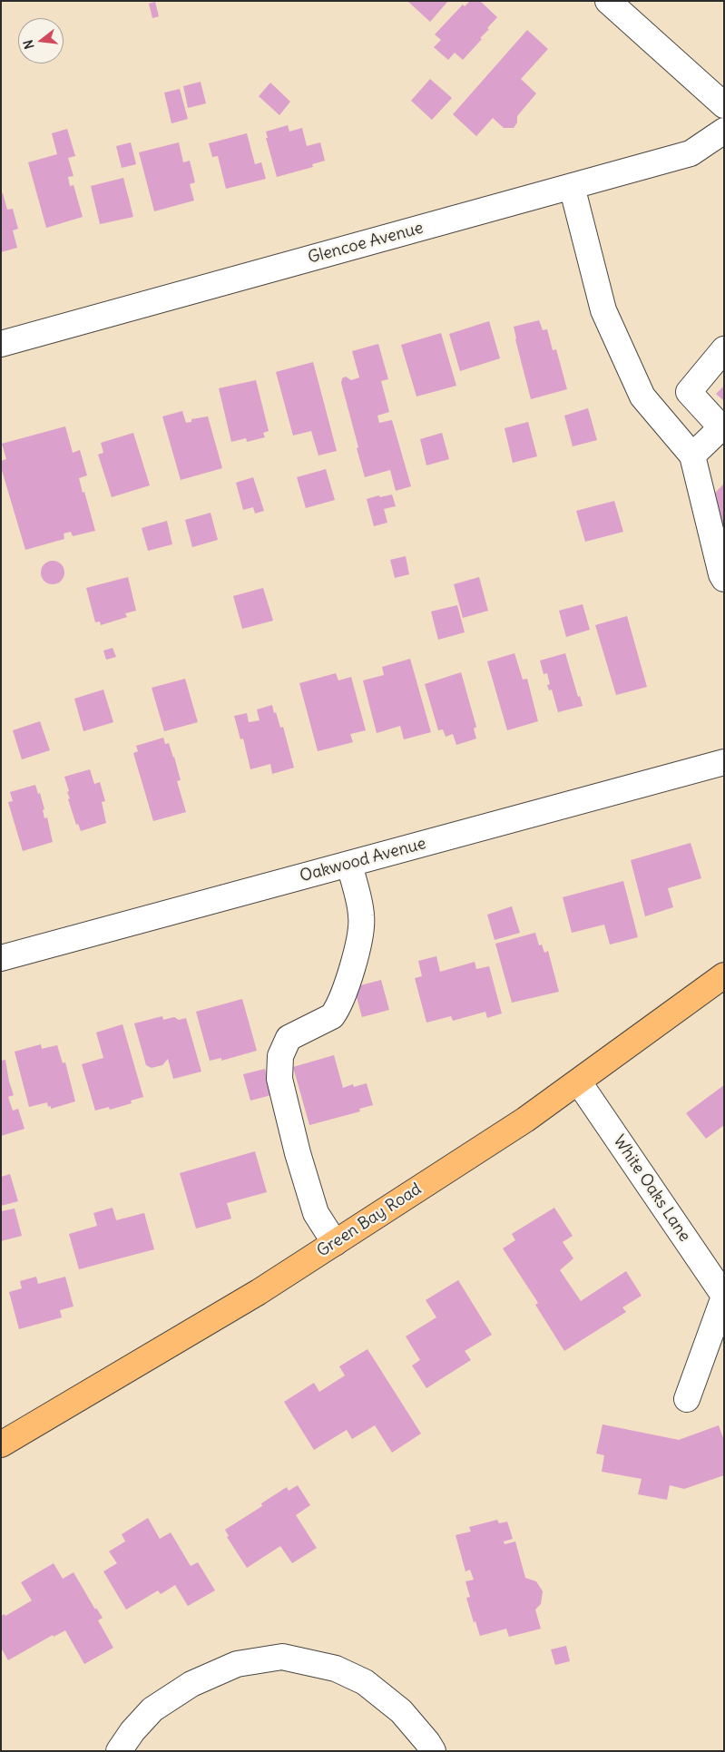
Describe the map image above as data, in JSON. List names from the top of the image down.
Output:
{
  "streets": {
    "main road": ["Green Bay Road"],
    "street": ["Glencoe Avenue", "Oakwood Avenue", "White Oaks Lane"]
  },
  "crossings": [
    ["White Oaks Lane", "Green Bay Road"]
  ],
  "north": "left"
}
